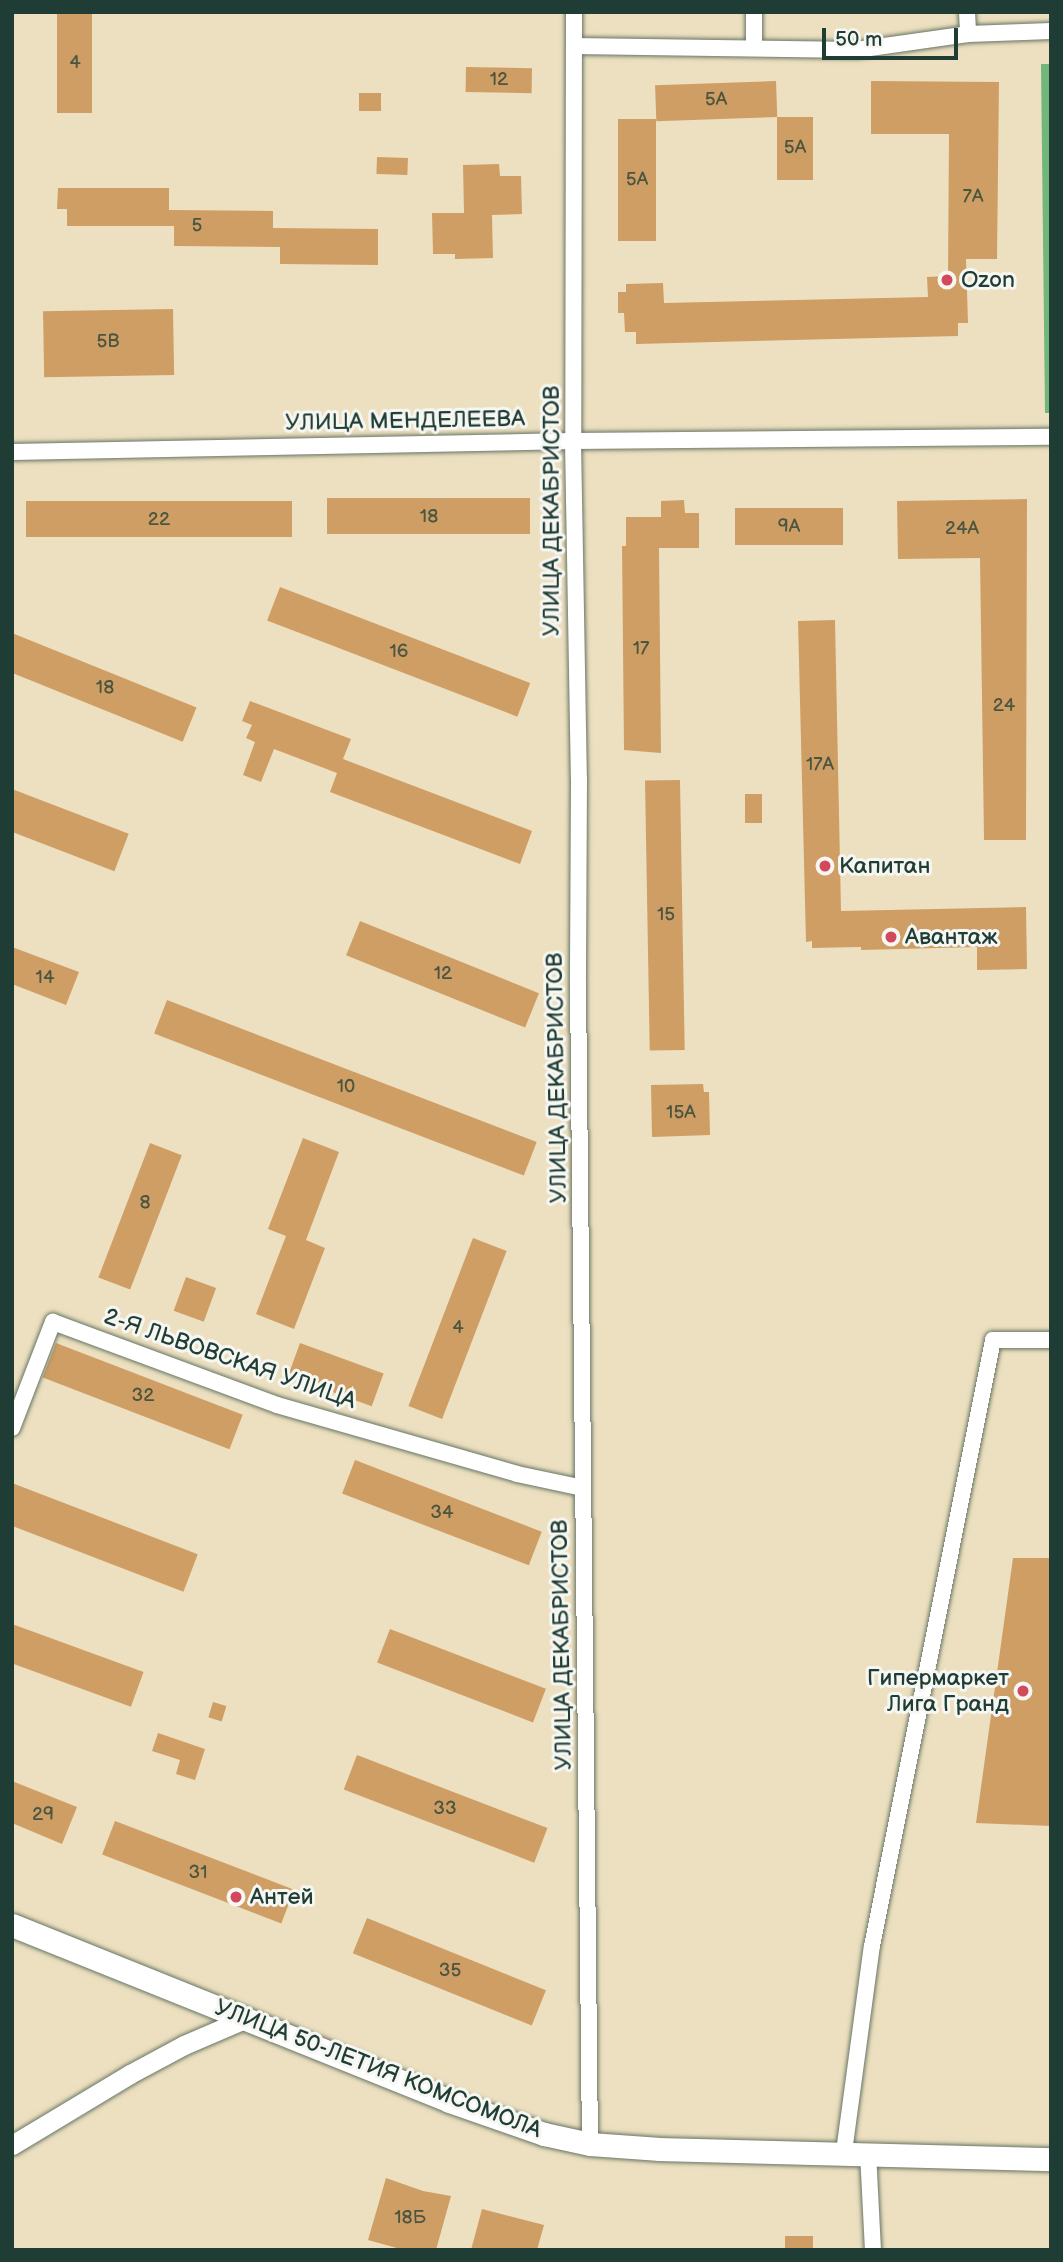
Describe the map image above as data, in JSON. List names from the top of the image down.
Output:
{
  "streets": {
    "main road": ["УЛИЦА 50-ЛЕТИЯ КОМСОМОЛА"],
    "street": ["УЛИЦА МЕНДЕЛЕЕВА", "УЛИЦА ДЕКАБРИСТОВ", "2-Я ЛЬВОВСКАЯ УЛИЦА"]
  },
  "crossings": [
    ["УЛИЦА МЕНДЕЛЕЕВА", "УЛИЦА ДЕКАБРИСТОВ"],
    ["УЛИЦА ДЕКАБРИСТОВ", "2-Я ЛЬВОВСКАЯ УЛИЦА"],
    ["УЛИЦА ДЕКАБРИСТОВ", "УЛИЦА 50-ЛЕТИЯ КОМСОМОЛА"]
  ],
  "places": [
    "Ozon",
    "Капитан",
    "Авантаж",
    "Гипермаркет Лига Гранд",
    "Антей"
  ],
  "house_numbers": [
    "4",
    "12",
    "5А",
    "5А",
    "5А",
    "7А",
    "5",
    "5В",
    "18",
    "22",
    "9А",
    "24А",
    "17",
    "16",
    "18",
    "24",
    "17А",
    "15",
    "12",
    "14",
    "10",
    "15А",
    "8",
    "4",
    "32",
    "34",
    "33",
    "29",
    "31",
    "35",
    "18Б"
  ],
  "scale_bar": "50 m"
}
